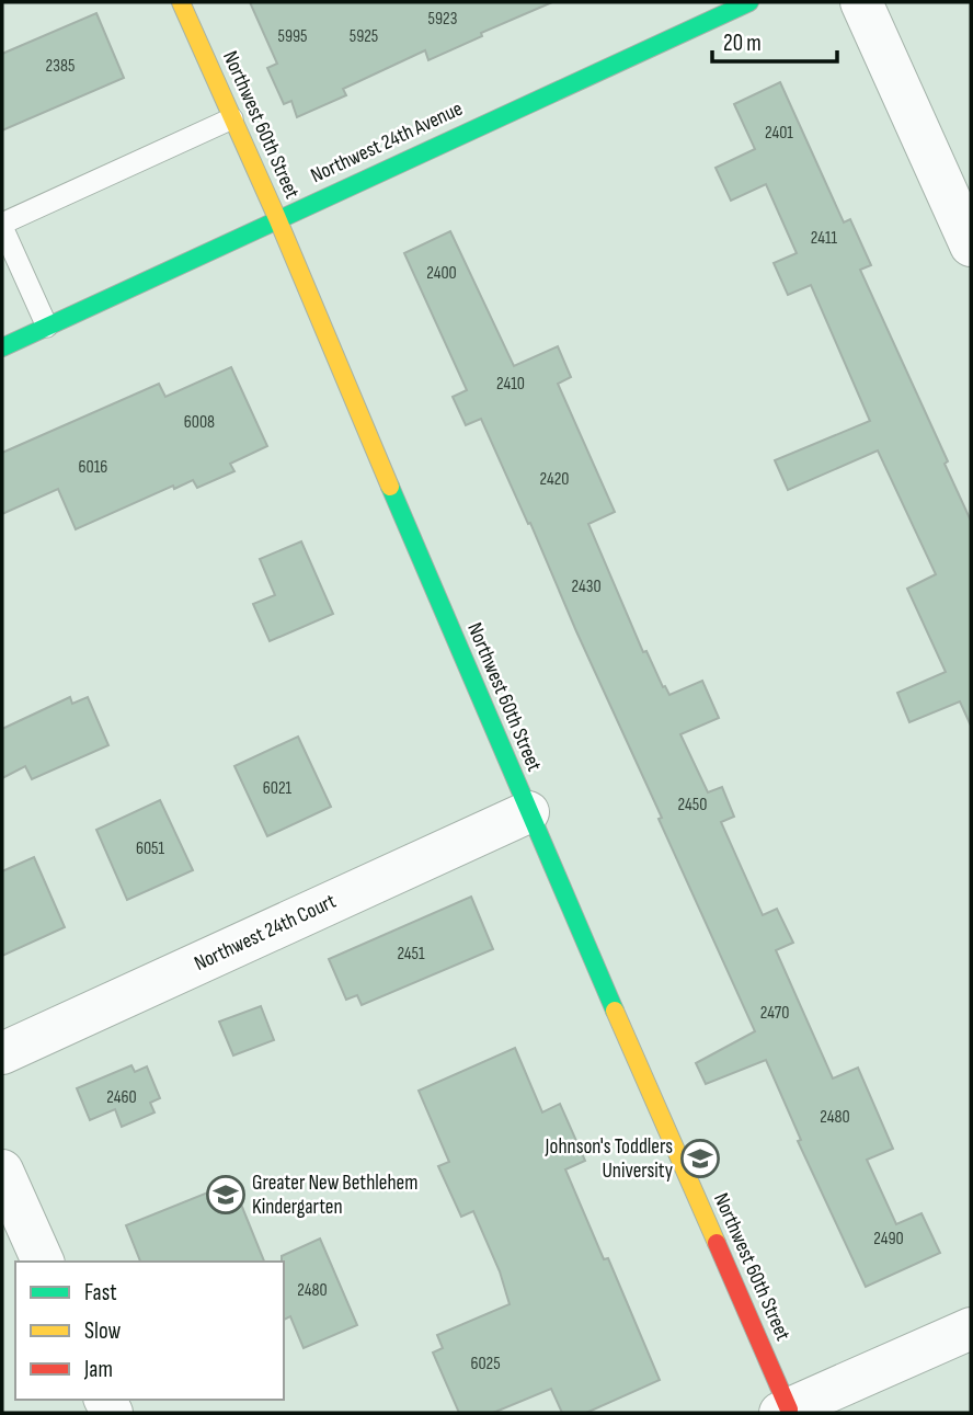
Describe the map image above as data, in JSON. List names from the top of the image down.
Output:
{
  "streets": {
    "street": ["Northwest 60th Street", "Northwest 24th Avenue", "Northwest 24th Court"]
  },
  "crossings": [
    ["Northwest 60th Street", "Northwest 24th Avenue"],
    ["Northwest 60th Street", "Northwest 24th Court"]
  ],
  "places": {
    "school or university": ["Johnson's Toddlers University", "Greater New Bethlehem Kindergarten"]
  },
  "house_numbers": [
    "5923",
    "5995",
    "5925",
    "2385",
    "2401",
    "2411",
    "2400",
    "2410",
    "6008",
    "6016",
    "2420",
    "2430",
    "6021",
    "2450",
    "6051",
    "2451",
    "2470",
    "2460",
    "2480",
    "2490",
    "2480",
    "6025"
  ],
  "legend": ["Fast", "Slow", "Jam"],
  "scale_bar": "20 m"
}
